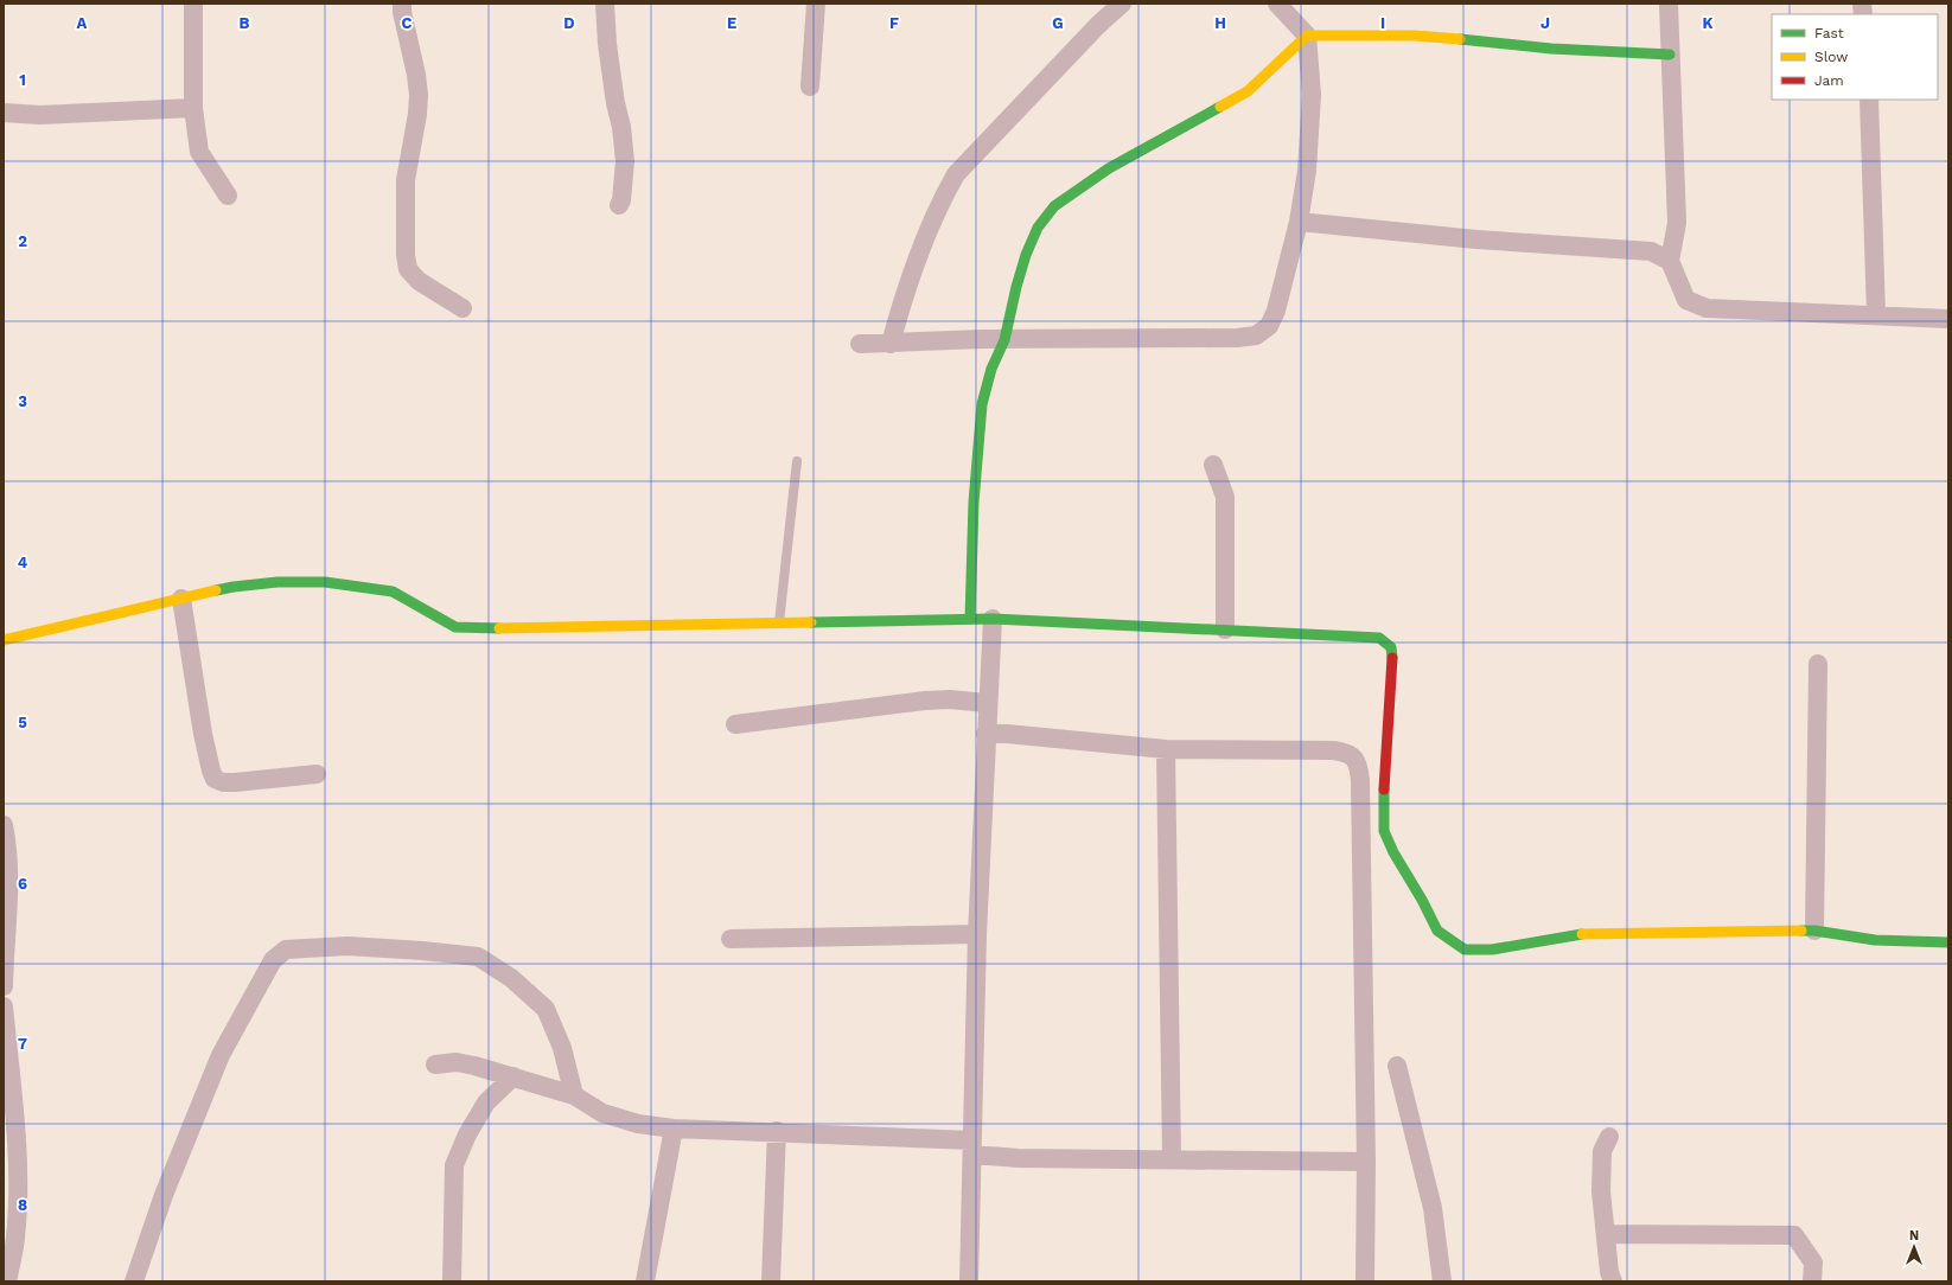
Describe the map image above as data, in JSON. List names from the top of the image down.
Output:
{
  "legend": ["Fast", "Slow", "Jam"],
  "north": "top",
  "grid": {
    "columns": [
      "A",
      "B",
      "C",
      "D",
      "E",
      "F",
      "G",
      "H",
      "I",
      "J",
      "K"
    ],
    "rows": [
      "1",
      "2",
      "3",
      "4",
      "5",
      "6",
      "7",
      "8"
    ]
  }
}
